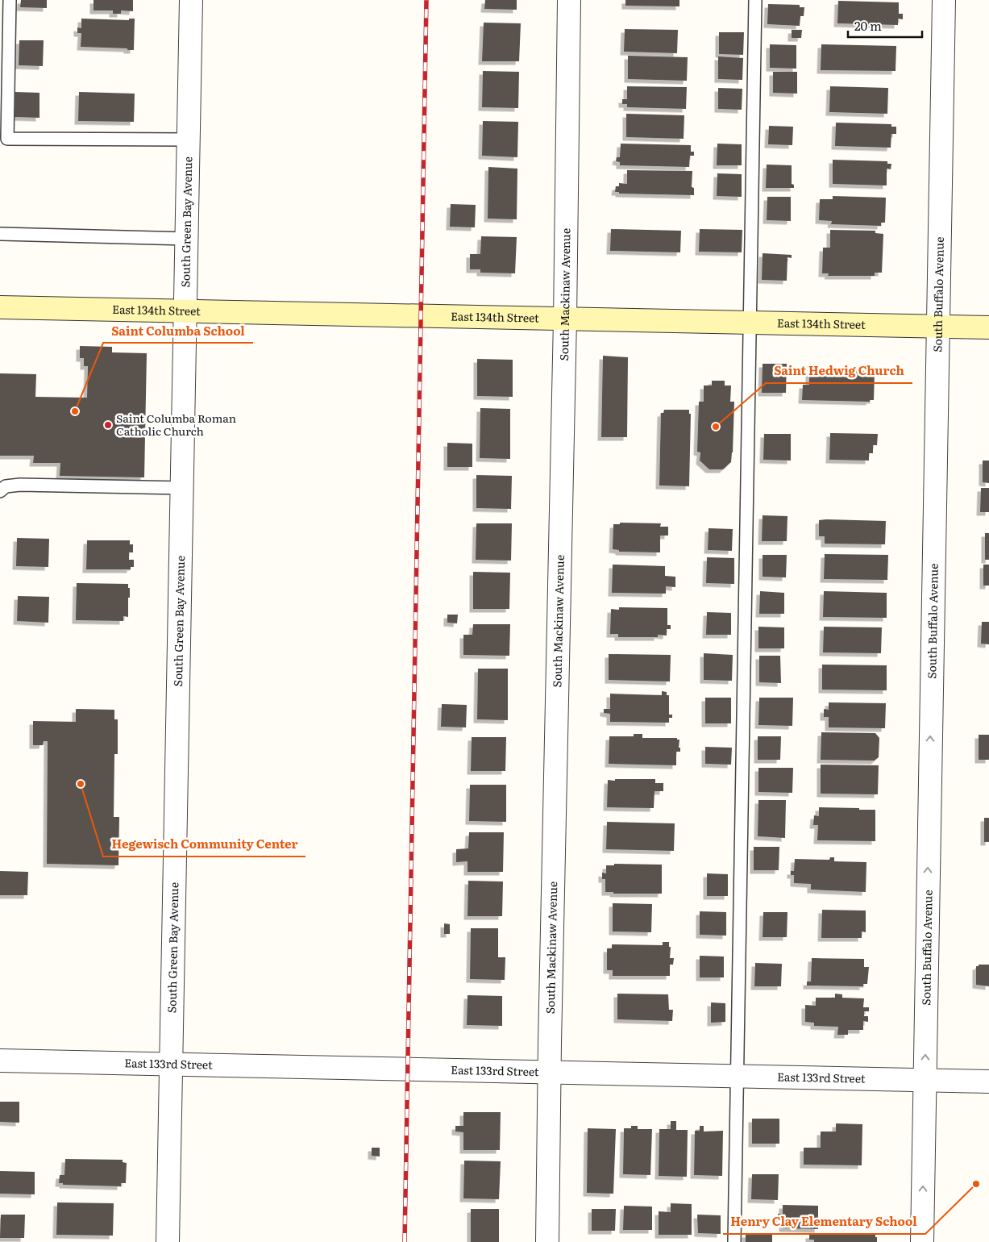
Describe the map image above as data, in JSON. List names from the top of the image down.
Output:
{
  "streets": {
    "street": [
      "South Green Bay Avenue",
      "South Mackinaw Avenue",
      "South Buffalo Avenue",
      "East 134th Street",
      "East 133rd Street"
    ]
  },
  "crossings": [
    ["South Green Bay Avenue", "East 134th Street"],
    ["South Green Bay Avenue", "East 133rd Street"],
    ["South Mackinaw Avenue", "East 134th Street"],
    ["South Mackinaw Avenue", "East 133rd Street"],
    ["South Buffalo Avenue", "East 134th Street"],
    ["South Buffalo Avenue", "East 133rd Street"]
  ],
  "one_way": ["South Buffalo Avenue"],
  "places": [
    "Saint Columba School",
    "Saint Columba Roman Catholic Church",
    "Saint Hedwig Church",
    "Hegewisch Community Center",
    "Henry Clay Elementary School"
  ],
  "scale_bar": "20 m"
}
